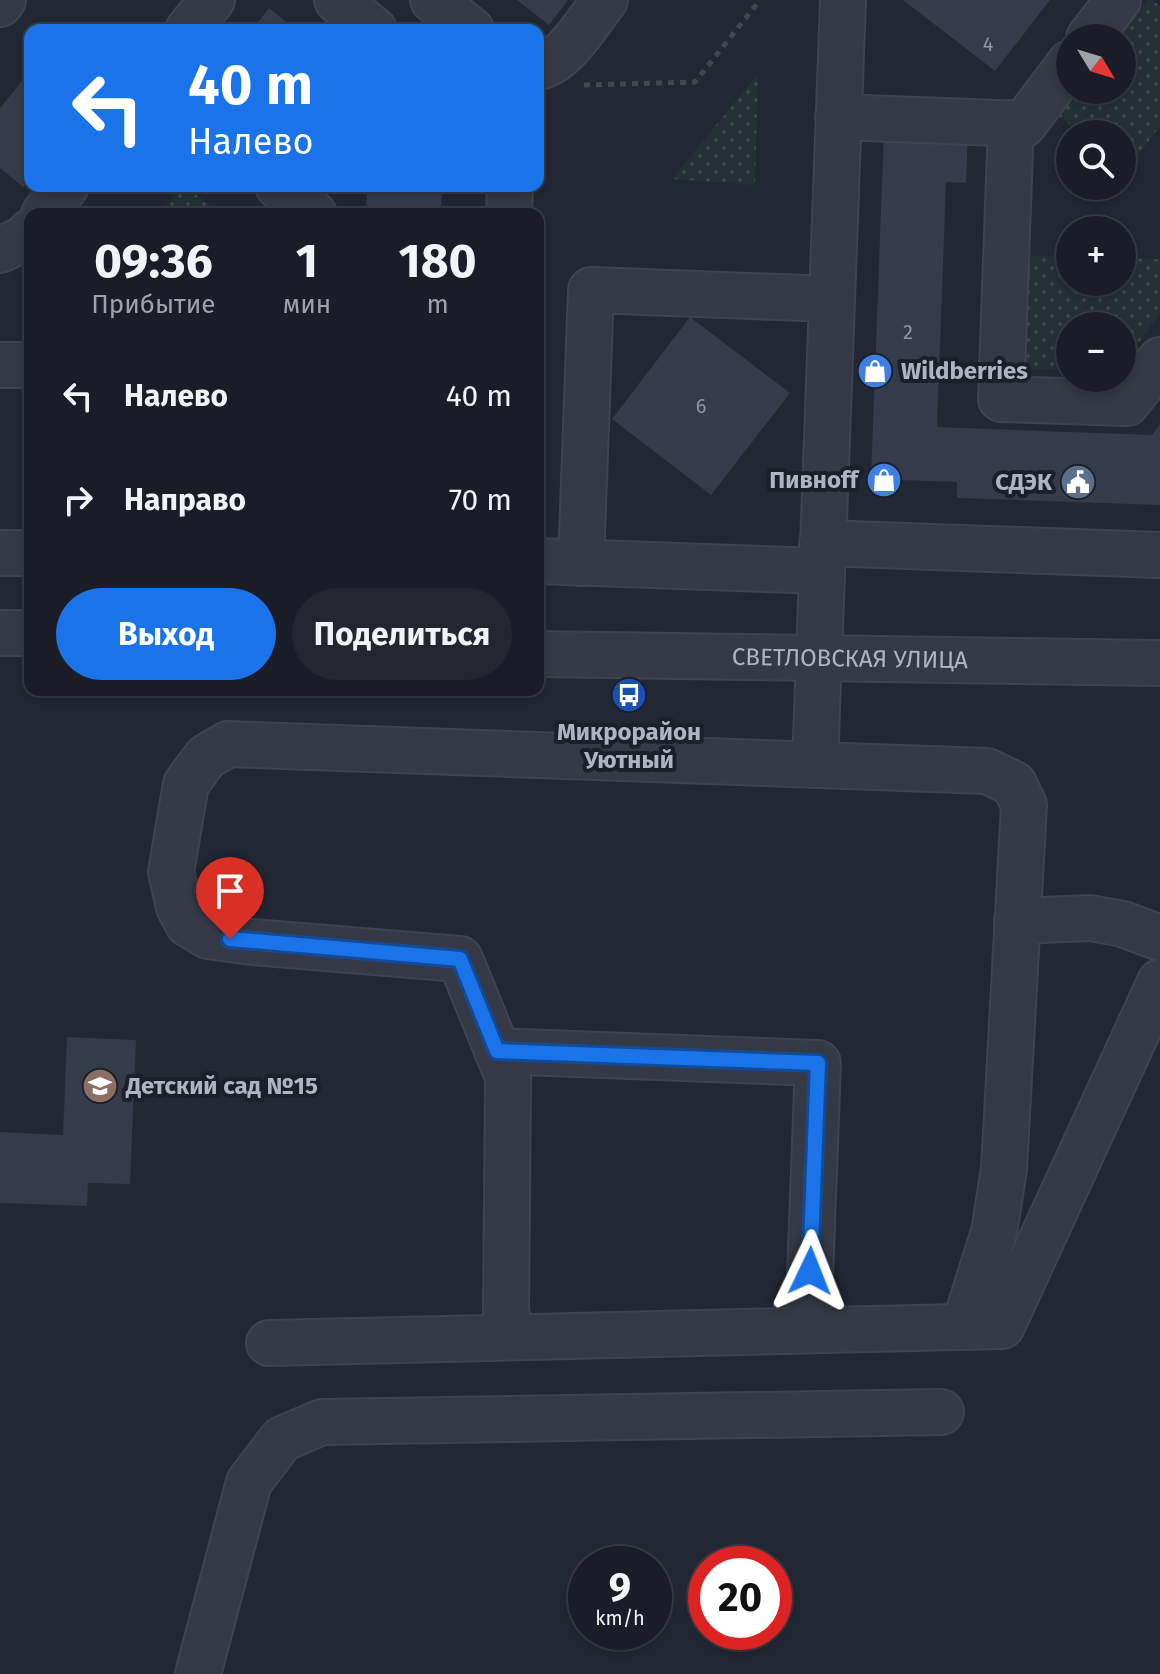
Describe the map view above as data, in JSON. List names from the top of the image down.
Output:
{
  "streets": {
    "street": ["СВЕТЛОВСКАЯ УЛИЦА"]
  },
  "places": {
    "shop": ["Wildberries", "Пивноff"],
    "public building": ["СДЭК"],
    "bus stop": ["Микрорайон Уютный"],
    "school or university": ["Детский сад №15"]
  },
  "house_numbers": ["4", "2", "6"],
  "north": "bottom right",
  "page": {
    "map_buttons": ["+", "−"],
    "turn": ["40 m", "Налево"],
    "eta": [
      "09:36",
      "Прибытие",
      "1",
      "мин",
      "180",
      "m"
    ],
    "list": [
      {
        "name": "Налево",
        "value": "40 m"
      },
      {
        "name": "Направо",
        "value": "70 m"
      }
    ],
    "buttons": ["Выход", "Поделиться"],
    "speed": "9 km/h",
    "limit": "20"
  }
}
